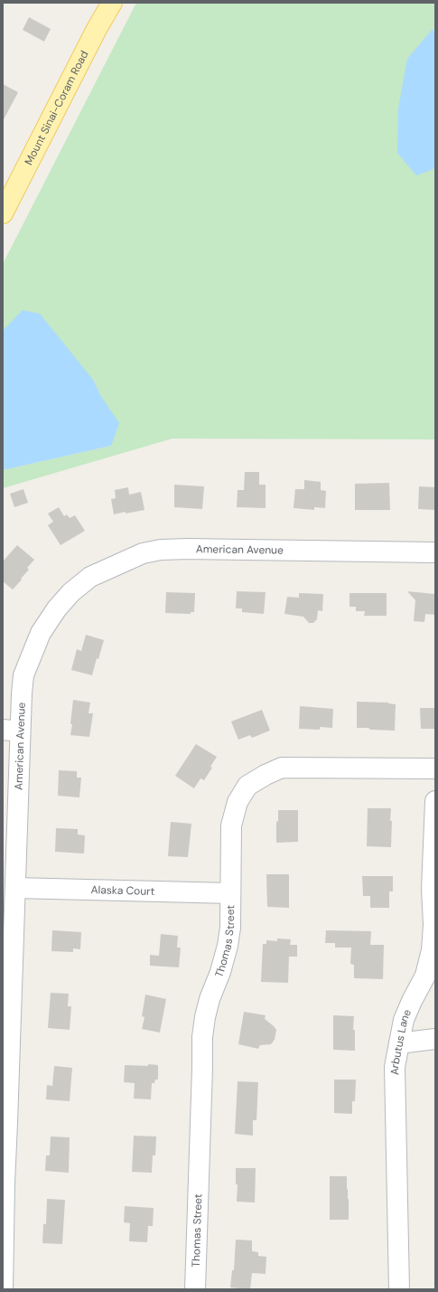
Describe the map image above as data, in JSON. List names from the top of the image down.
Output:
{
  "streets": {
    "main road": ["Mount Sinai-Coram Road"],
    "street": [
      "American Avenue",
      "Alaska Court",
      "Thomas Street",
      "Arbutus Lane"
    ]
  },
  "crossings": [
    ["American Avenue", "Alaska Court"],
    ["Alaska Court", "Thomas Street"]
  ]
}
